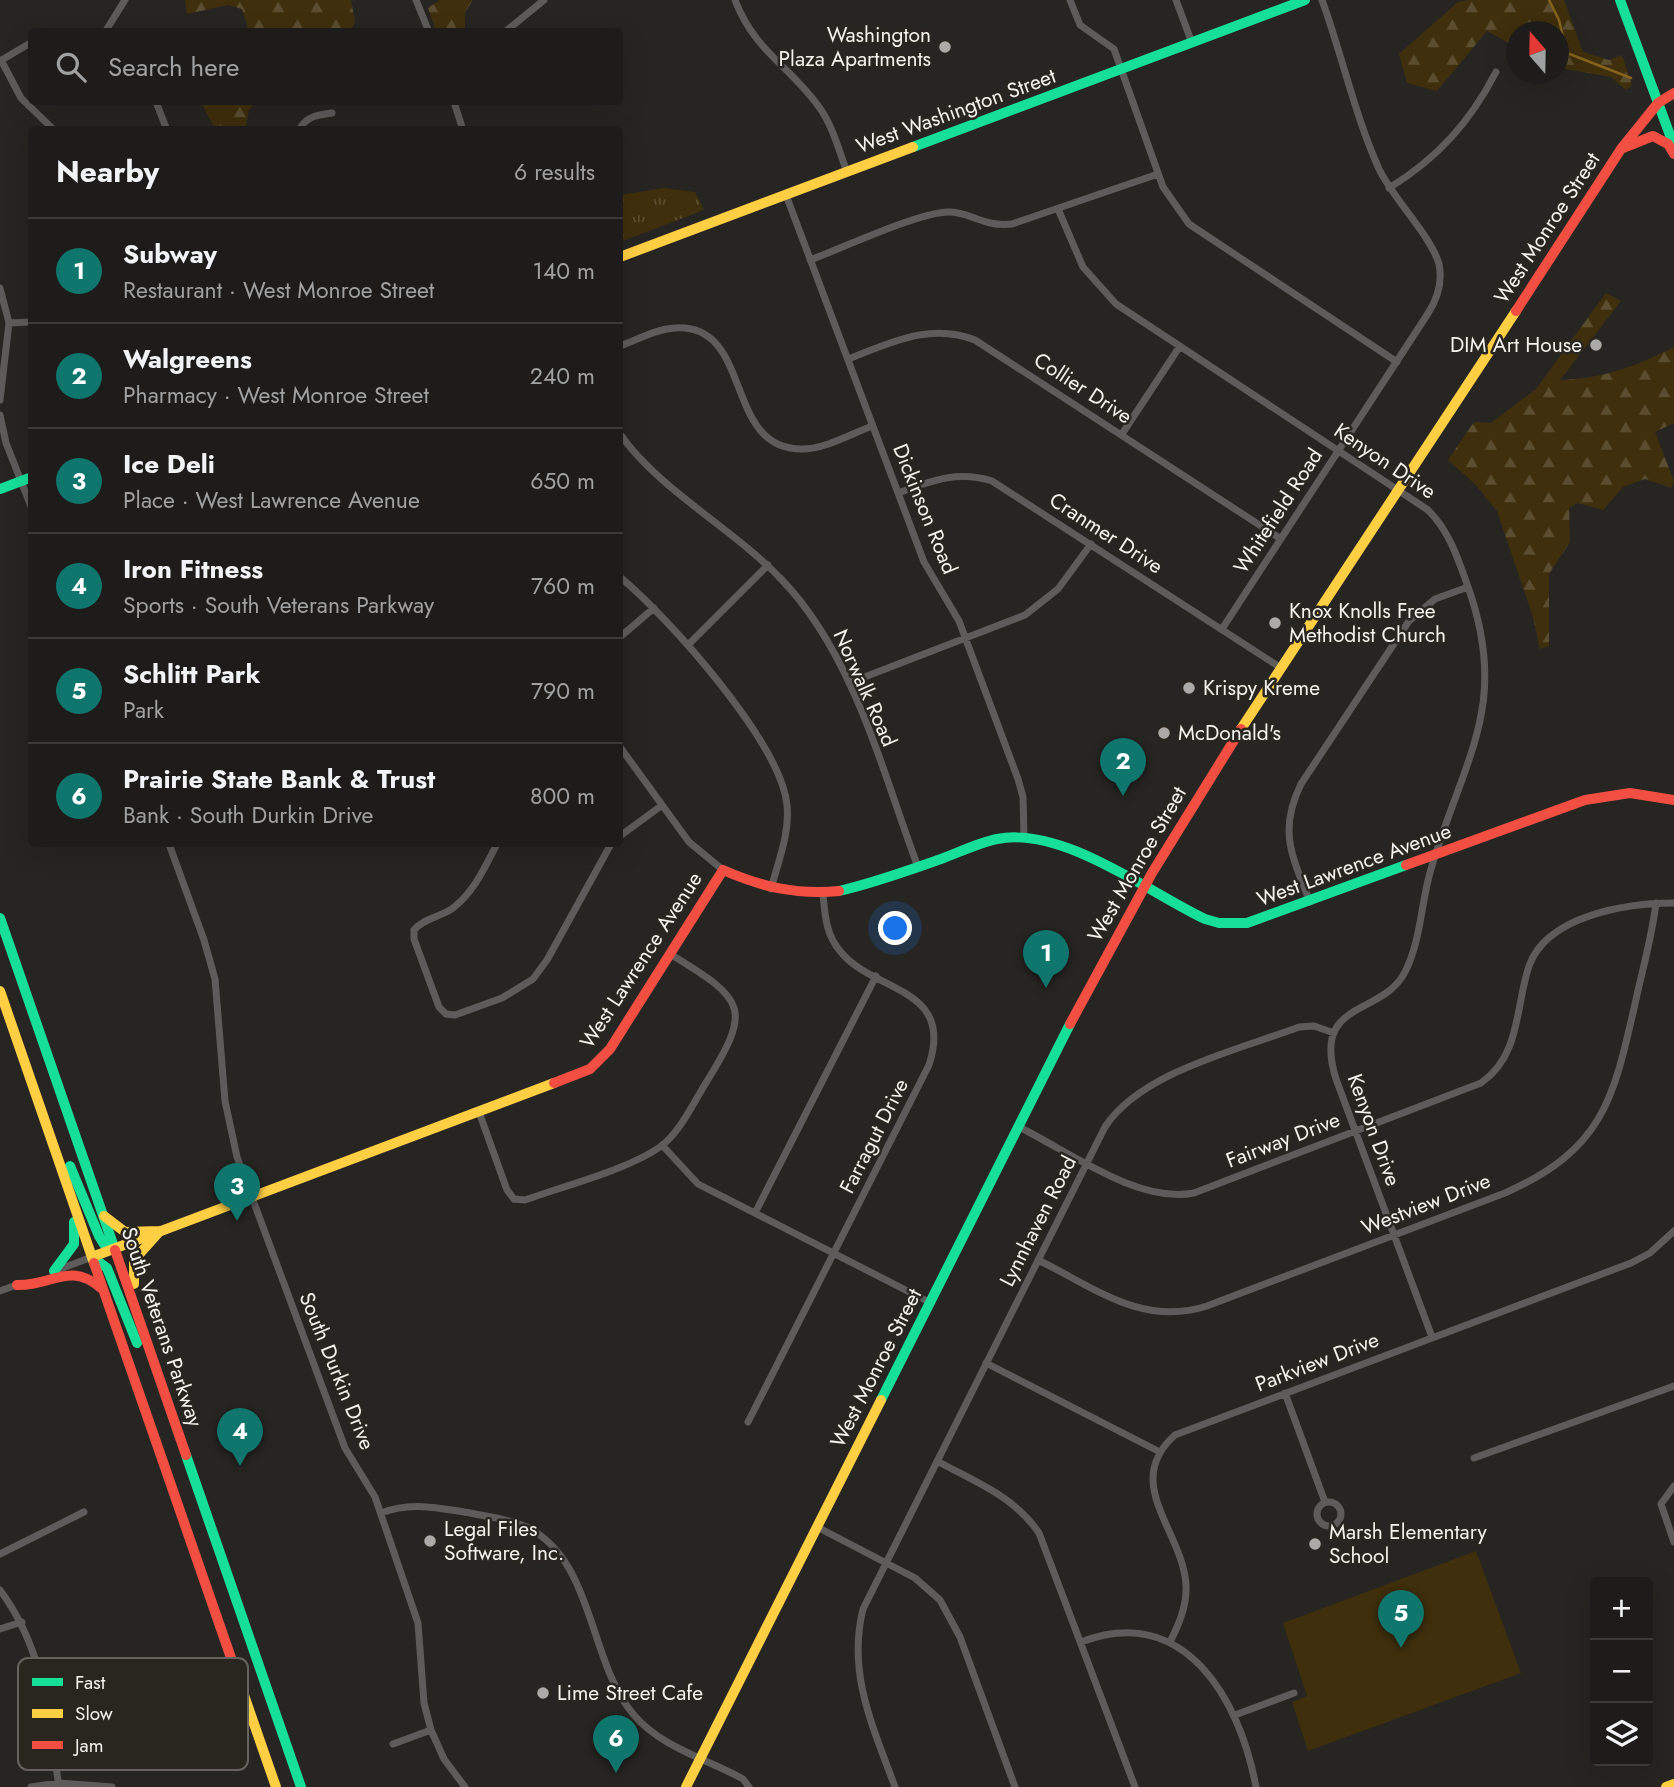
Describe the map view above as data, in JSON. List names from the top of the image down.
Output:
{
  "streets": {
    "main road": [
      "West Washington Street",
      "West Monroe Street",
      "West Lawrence Avenue",
      "South Veterans Parkway"
    ],
    "street": [
      "Collier Drive",
      "Kenyon Drive",
      "Dickinson Road",
      "Whitefield Road",
      "Cranmer Drive",
      "Norwalk Road",
      "Farragut Drive",
      "Fairway Drive",
      "Westview Drive",
      "Lynnhaven Road",
      "Parkview Drive",
      "South Durkin Drive"
    ]
  },
  "crossings": [
    ["West Washington Street", "Dickinson Road"],
    ["West Monroe Street", "Kenyon Drive"],
    ["West Monroe Street", "Cranmer Drive"],
    ["West Monroe Street", "West Lawrence Avenue"],
    ["West Monroe Street", "Fairway Drive"],
    ["Collier Drive", "Dickinson Road"],
    ["Collier Drive", "Whitefield Road"],
    ["Kenyon Drive", "Whitefield Road"],
    ["Kenyon Drive", "West Lawrence Avenue"],
    ["Kenyon Drive", "Fairway Drive"],
    ["Kenyon Drive", "Westview Drive"],
    ["Kenyon Drive", "Lynnhaven Road"],
    ["Kenyon Drive", "Parkview Drive"],
    ["Dickinson Road", "Cranmer Drive"],
    ["Dickinson Road", "West Lawrence Avenue"],
    ["Whitefield Road", "Cranmer Drive"],
    ["Norwalk Road", "West Lawrence Avenue"],
    ["West Lawrence Avenue", "Farragut Drive"],
    ["West Lawrence Avenue", "South Veterans Parkway"],
    ["West Lawrence Avenue", "South Durkin Drive"],
    ["Fairway Drive", "Westview Drive"],
    ["Fairway Drive", "Lynnhaven Road"],
    ["Westview Drive", "Lynnhaven Road"]
  ],
  "places": [
    "Washington Plaza Apartments",
    "DIM Art House",
    "Knox Knolls Free Methodist Church",
    "Krispy Kreme",
    "McDonald's",
    "Legal Files Software, Inc.",
    "Marsh Elementary School",
    "Lime Street Cafe"
  ],
  "legend": ["Fast", "Slow", "Jam"],
  "north": "top",
  "page": {
    "search": "Search here",
    "heading": ["Nearby", "6 results"],
    "list": [
      {
        "mark": "1",
        "name": "Subway",
        "note": "Restaurant · West Monroe Street",
        "value": "140 m"
      },
      {
        "mark": "2",
        "name": "Walgreens",
        "note": "Pharmacy · West Monroe Street",
        "value": "240 m"
      },
      {
        "mark": "3",
        "name": "Ice Deli",
        "note": "Place · West Lawrence Avenue",
        "value": "650 m"
      },
      {
        "mark": "4",
        "name": "Iron Fitness",
        "note": "Sports · South Veterans Parkway",
        "value": "760 m"
      },
      {
        "mark": "5",
        "name": "Schlitt Park",
        "note": "Park",
        "value": "790 m"
      },
      {
        "mark": "6",
        "name": "Prairie State Bank & Trust",
        "note": "Bank · South Durkin Drive",
        "value": "800 m"
      }
    ],
    "pins": [
      "2",
      "1",
      "3",
      "4",
      "5",
      "6"
    ],
    "map_buttons": ["+", "−"]
  }
}
